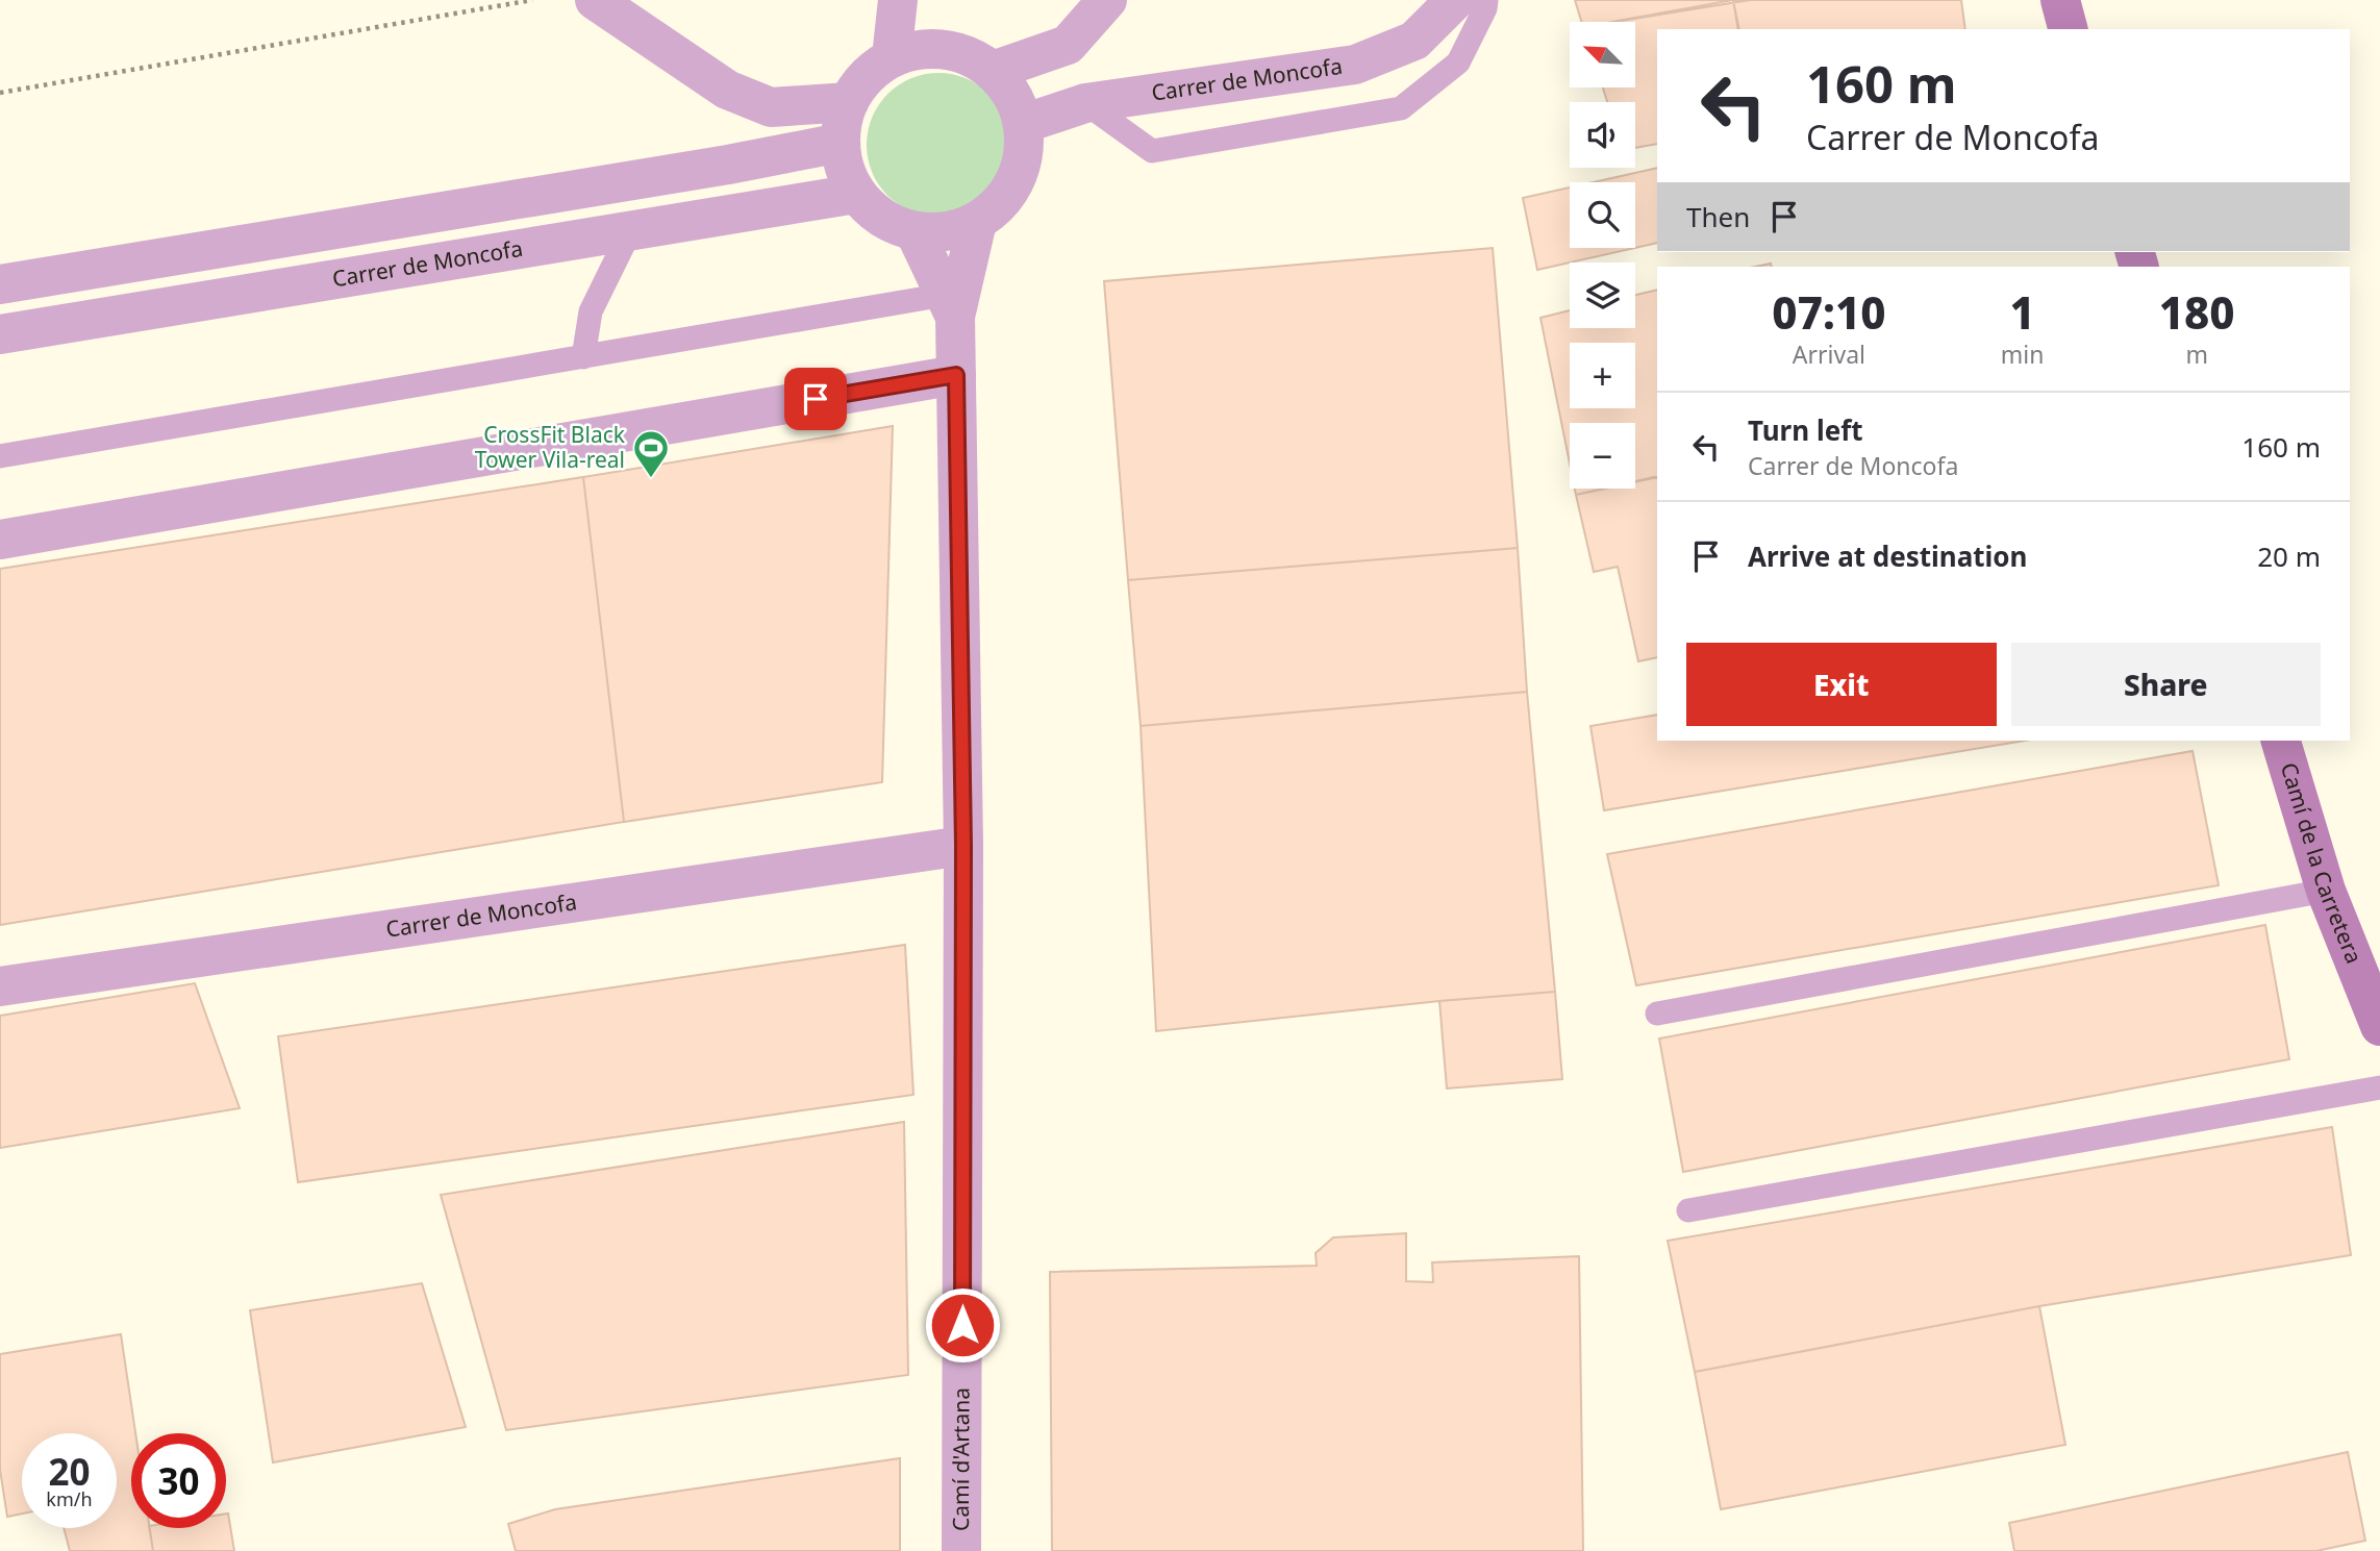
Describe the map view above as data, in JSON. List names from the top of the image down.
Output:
{
  "streets": {
    "main road": ["Camí de la Carretera"],
    "street": ["Carrer de Moncofa", "Camí d'Artana"]
  },
  "crossings": [
    ["Carrer de Moncofa", "Camí d'Artana"]
  ],
  "places": {
    "sports": ["CrossFit Black Tower Vila-real"]
  },
  "north": "top left",
  "page": {
    "map_buttons": ["+", "−"],
    "turn": ["160 m", "Carrer de Moncofa"],
    "then": "Then",
    "eta": [
      "07:10",
      "Arrival",
      "1",
      "min",
      "180",
      "m"
    ],
    "list": [
      {
        "name": "Turn left",
        "note": "Carrer de Moncofa",
        "value": "160 m"
      },
      {
        "name": "Arrive at destination",
        "value": "20 m"
      }
    ],
    "buttons": ["Exit", "Share"],
    "speed": "20 km/h",
    "limit": "30"
  }
}
